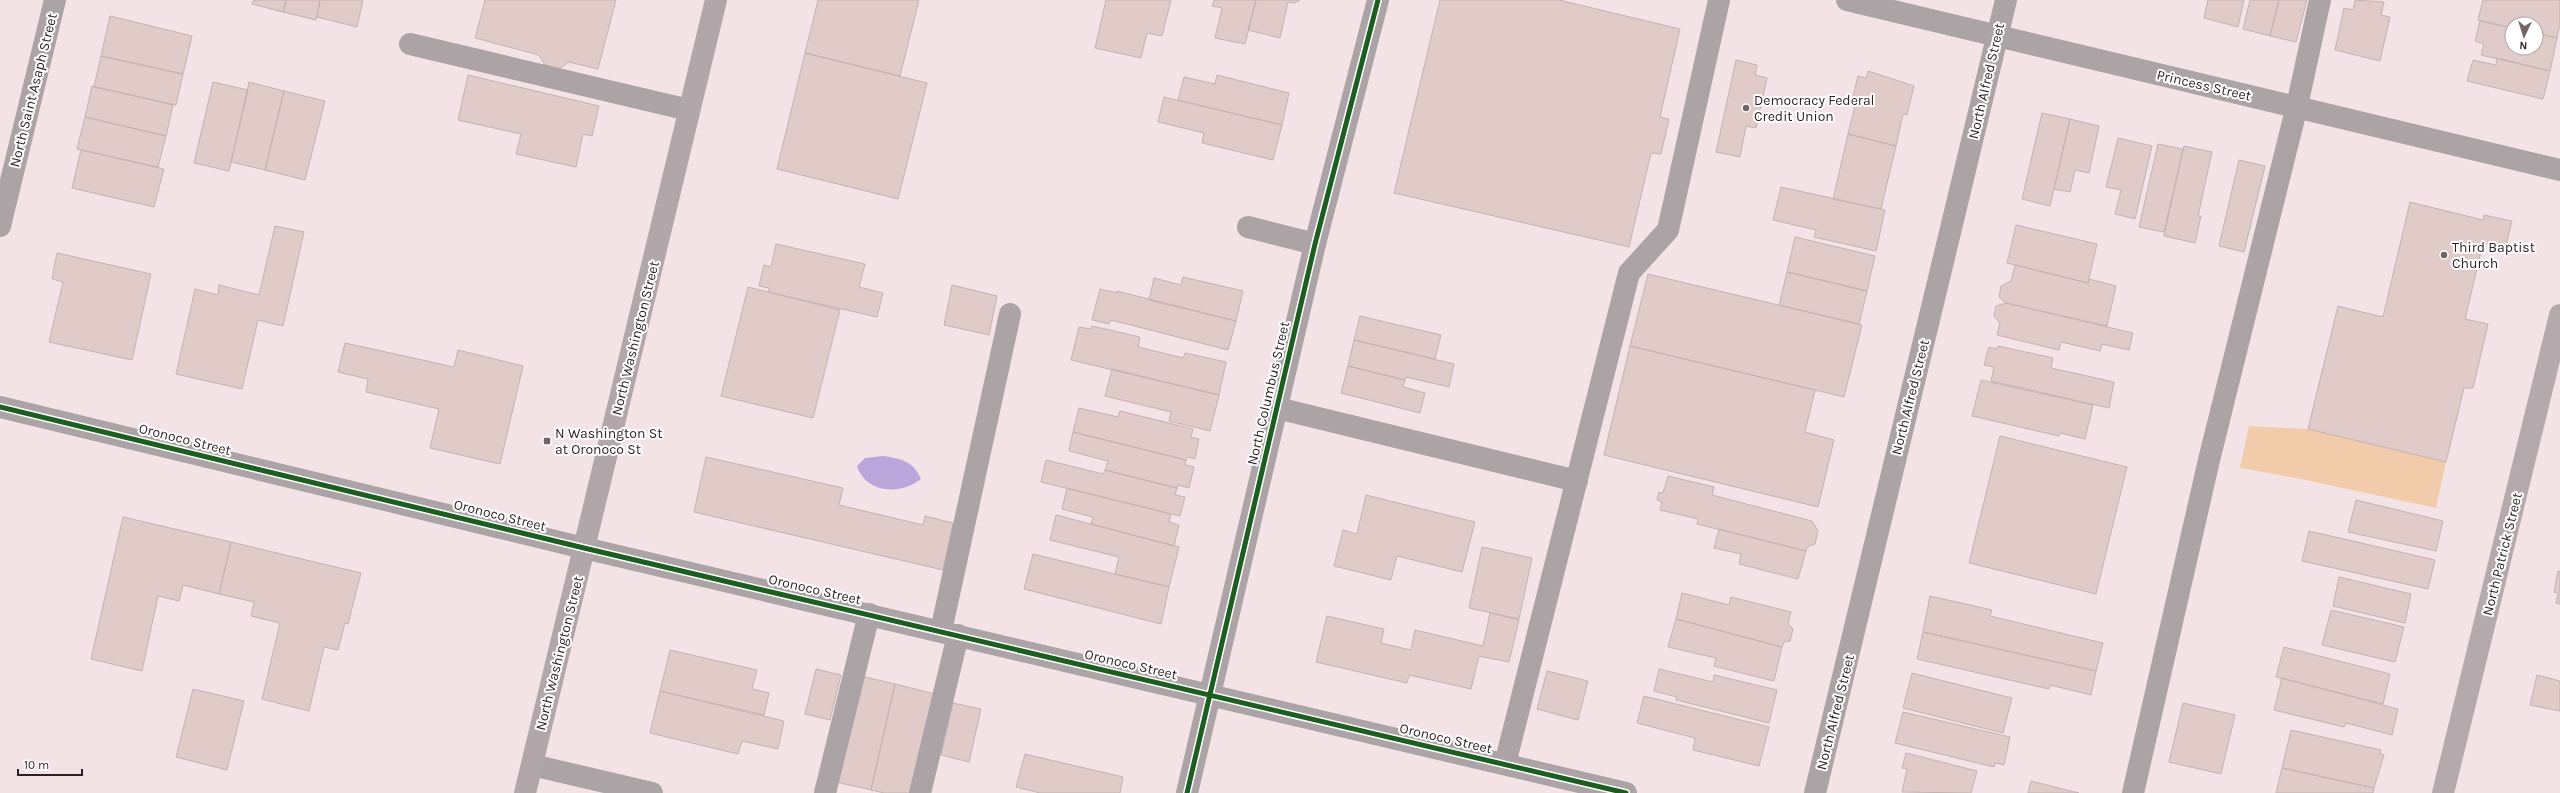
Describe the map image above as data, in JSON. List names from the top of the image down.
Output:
{
  "streets": {
    "highway": ["North Patrick Street"],
    "main road": ["North Washington Street"],
    "street": [
      "North Alfred Street",
      "Princess Street",
      "North Saint Asaph Street",
      "North Columbus Street",
      "Oronoco Street"
    ]
  },
  "crossings": [
    ["North Alfred Street", "Princess Street"],
    ["North Washington Street", "Oronoco Street"],
    ["North Columbus Street", "Oronoco Street"]
  ],
  "places": {
    "other": ["Democracy Federal Credit Union", "Third Baptist Church"],
    "transit": ["N Washington St at Oronoco St"]
  },
  "scale_bar": "10 m",
  "north": "bottom"
}
